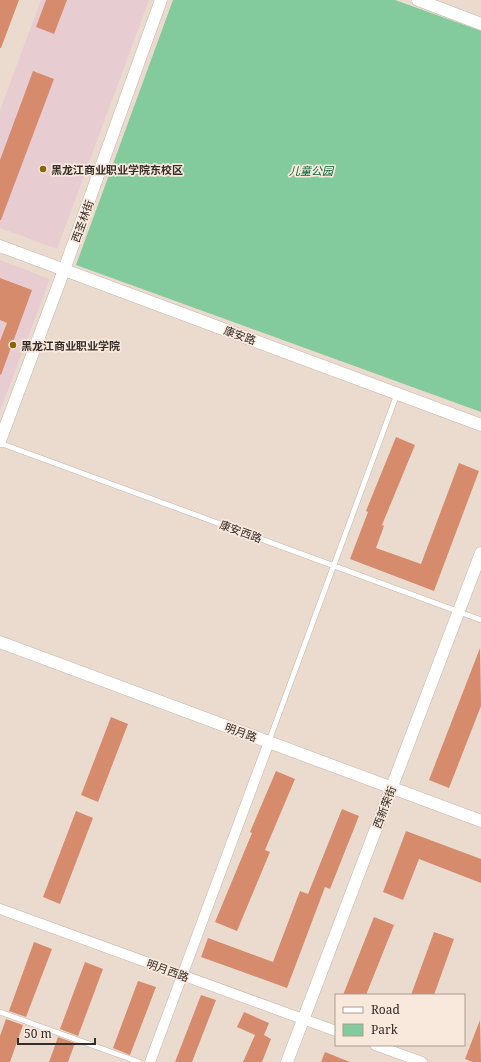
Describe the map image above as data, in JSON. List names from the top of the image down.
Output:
{
  "streets": {
    "street": [
      "西圣林街",
      "康安路",
      "明月路",
      "西新荣街",
      "明月西路"
    ],
    "lane": ["康安西路"]
  },
  "crossings": [
    ["西圣林街", "康安路"],
    ["西圣林街", "康安西路"],
    ["康安西路", "西新荣街"],
    ["明月路", "西新荣街"],
    ["西新荣街", "明月西路"]
  ],
  "parks": ["儿童公园"],
  "places": ["黑龙江商业职业学院东校区", "黑龙江商业职业学院"],
  "legend": ["Road", "Park"],
  "scale_bar": "50 m"
}
